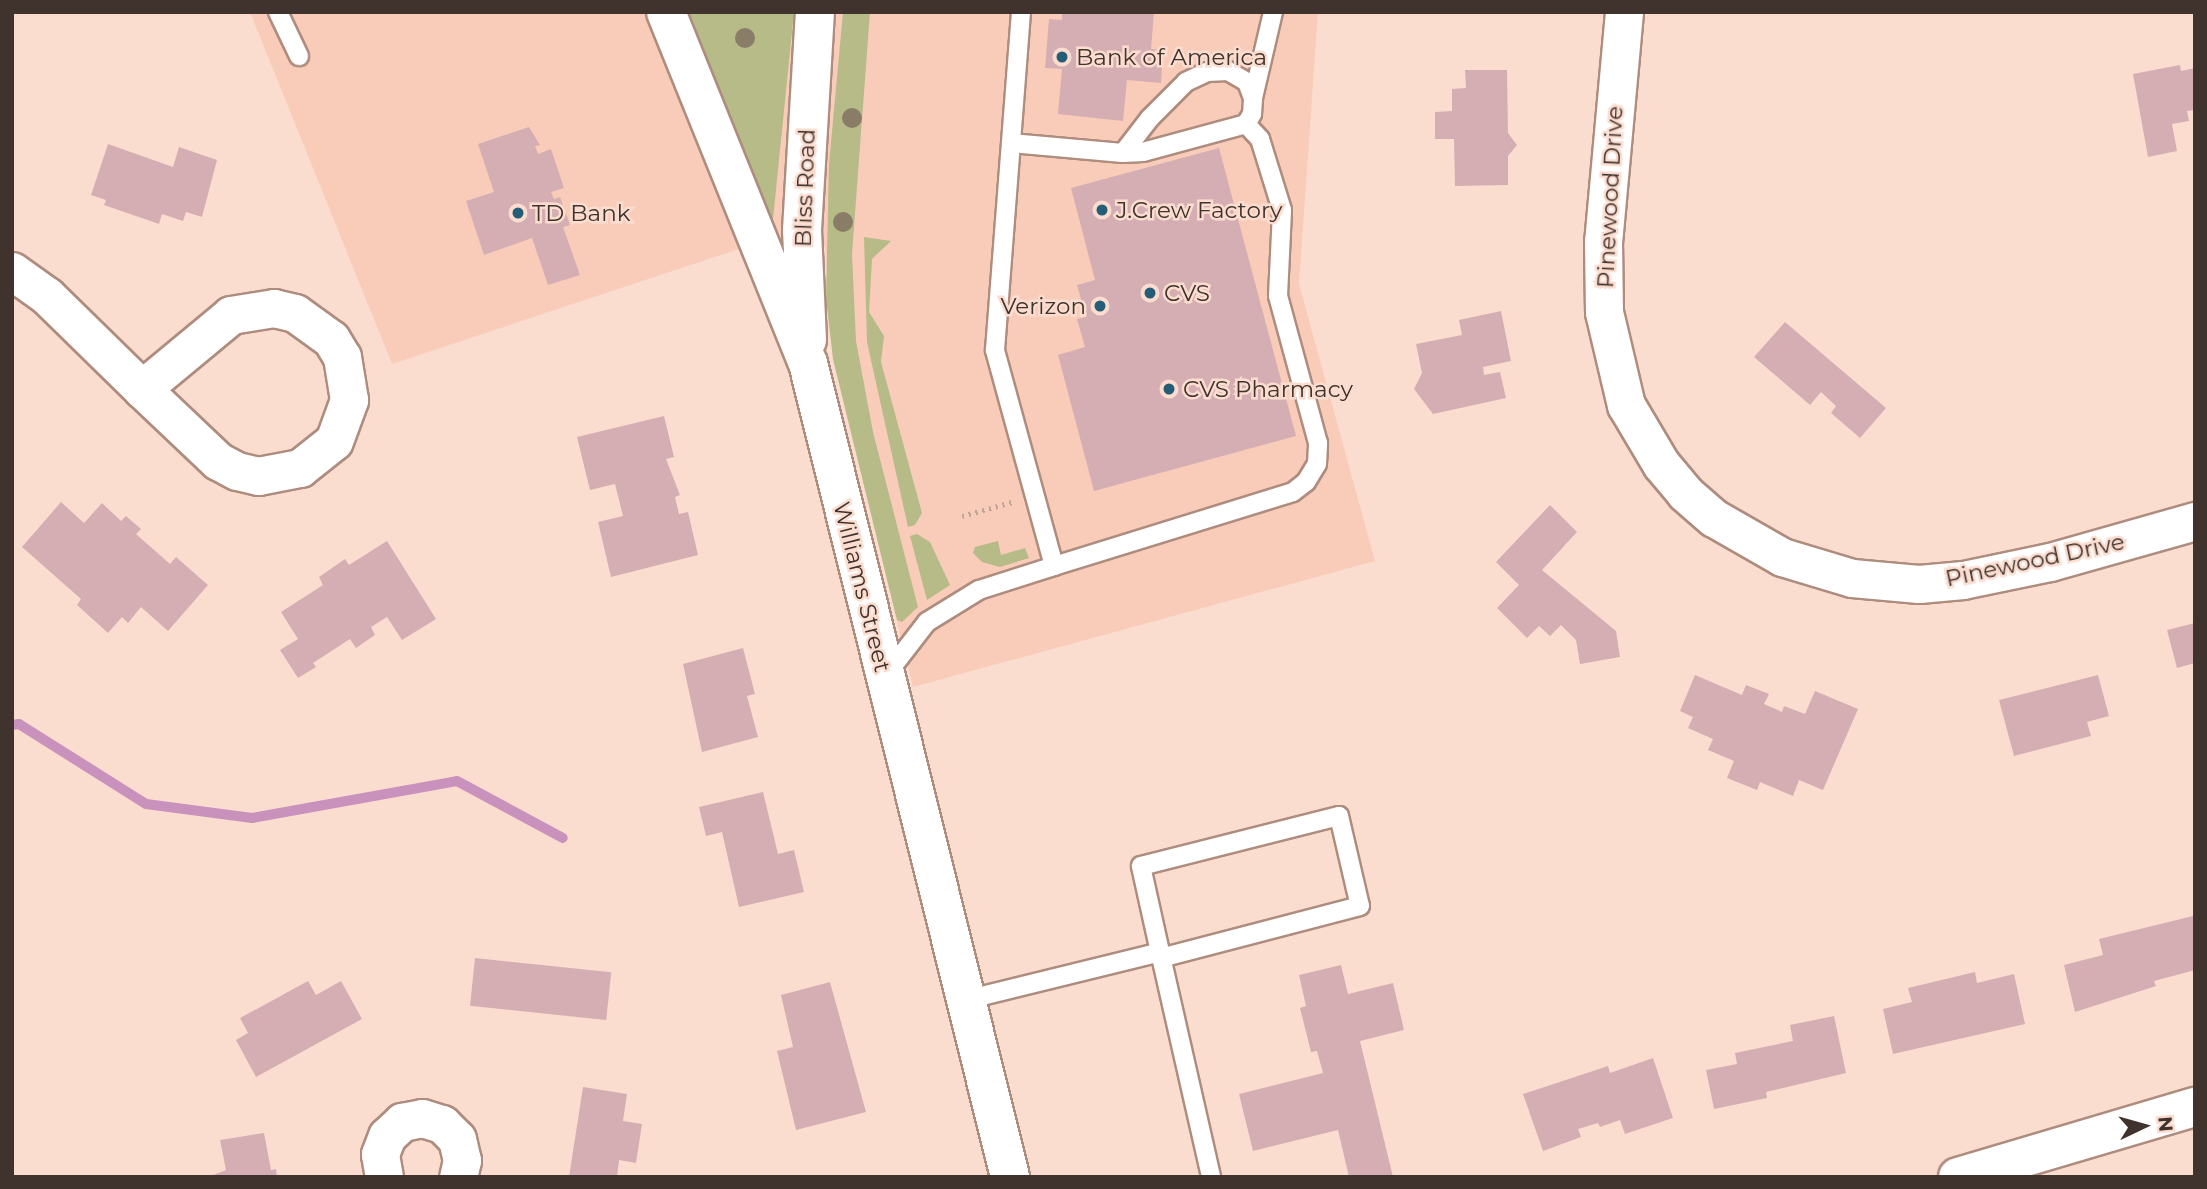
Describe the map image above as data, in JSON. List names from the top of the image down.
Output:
{
  "streets": {
    "main road": ["Bliss Road", "Williams Street"],
    "street": ["Pinewood Drive"]
  },
  "crossings": [
    ["Bliss Road", "Williams Street"]
  ],
  "places": [
    "Bank of America",
    "J.Crew Factory",
    "TD Bank",
    "CVS",
    "Verizon",
    "CVS Pharmacy"
  ],
  "north": "right"
}
